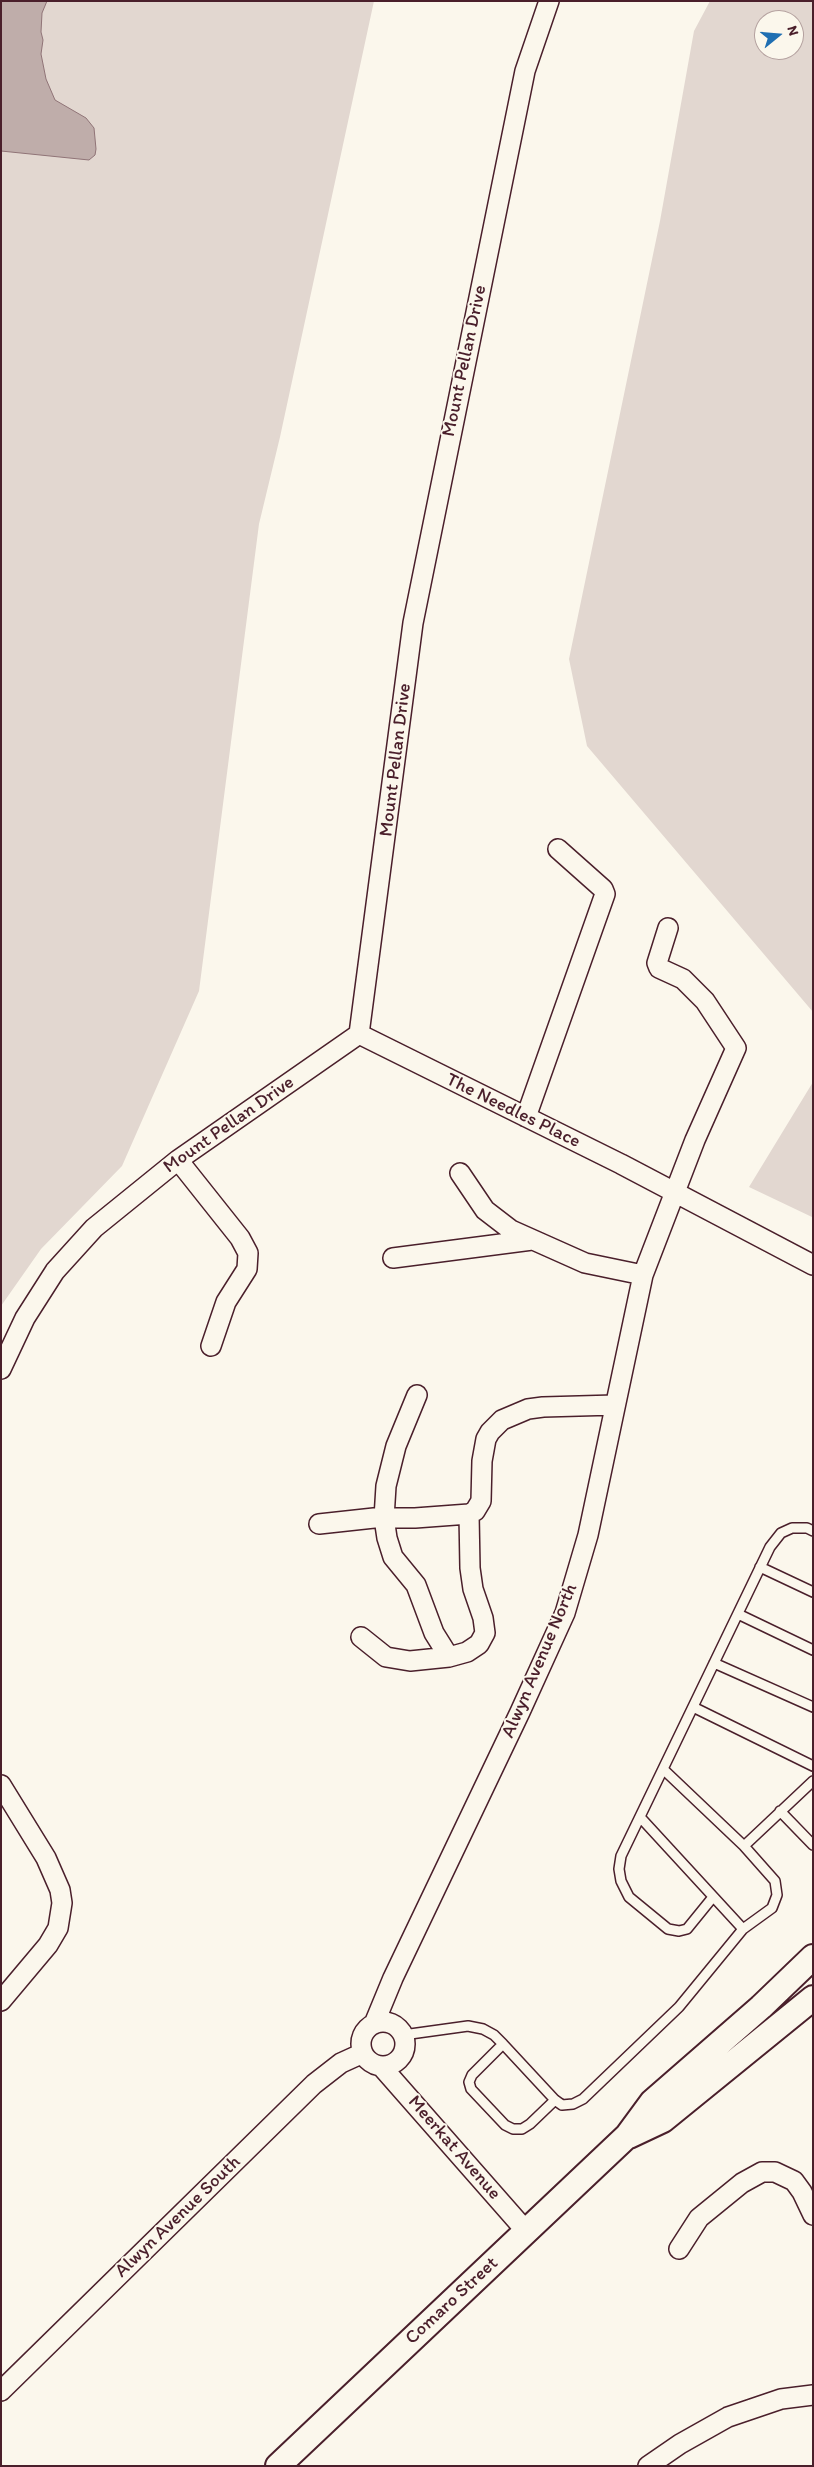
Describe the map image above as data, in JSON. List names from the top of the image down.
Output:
{
  "streets": {
    "street": [
      "Mount Pellan Drive",
      "The Needles Place",
      "Alwyn Avenue North",
      "Meerkat Avenue",
      "Alwyn Avenue South",
      "Comaro Street"
    ]
  },
  "crossings": [
    ["Mount Pellan Drive", "The Needles Place"],
    ["The Needles Place", "Alwyn Avenue North"],
    ["Alwyn Avenue North", "Meerkat Avenue"],
    ["Alwyn Avenue North", "Alwyn Avenue South"],
    ["Meerkat Avenue", "Alwyn Avenue South"],
    ["Meerkat Avenue", "Comaro Street"]
  ],
  "north": "right"
}
